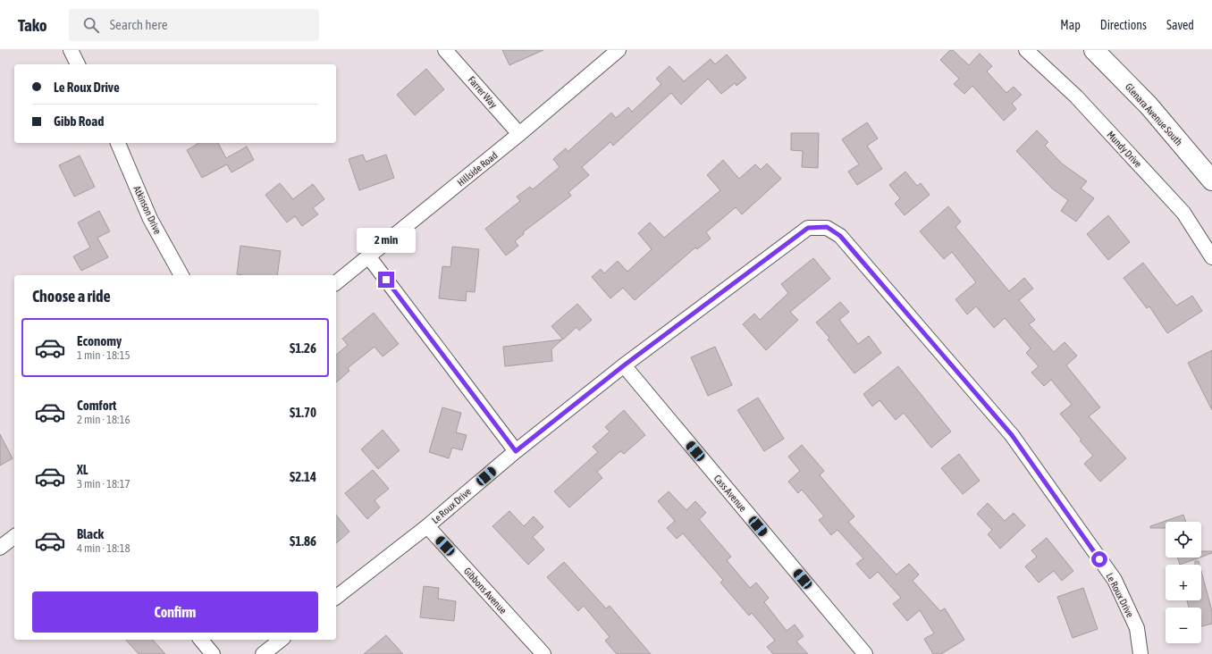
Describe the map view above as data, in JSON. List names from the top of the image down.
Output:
{
  "streets": {
    "main road": ["Glenara Avenue South"],
    "street": [
      "Farrer Way",
      "Mundy Drive",
      "Hillside Road",
      "Atkinson Drive",
      "Cass Avenue",
      "Le Roux Drive",
      "Gibbons Avenue"
    ]
  },
  "crossings": [
    ["Farrer Way", "Hillside Road"],
    ["Cass Avenue", "Le Roux Drive"],
    ["Le Roux Drive", "Gibbons Avenue"]
  ],
  "page": {
    "header": "Tako",
    "search": "Search here",
    "nav": ["Map", "Directions", "Saved"],
    "banner": ["Le Roux Drive", "Gibb Road"],
    "bubble": "2 min",
    "heading": "Choose a ride",
    "list": [
      {
        "name": "Economy",
        "note": "1 min · 18:15",
        "value": "$1.26"
      },
      {
        "name": "Comfort",
        "note": "2 min · 18:16",
        "value": "$1.70"
      },
      {
        "name": "XL",
        "note": "3 min · 18:17",
        "value": "$2.14"
      },
      {
        "name": "Black",
        "note": "4 min · 18:18",
        "value": "$1.86"
      }
    ],
    "map_buttons": ["+", "−"],
    "buttons": "Confirm"
  }
}
